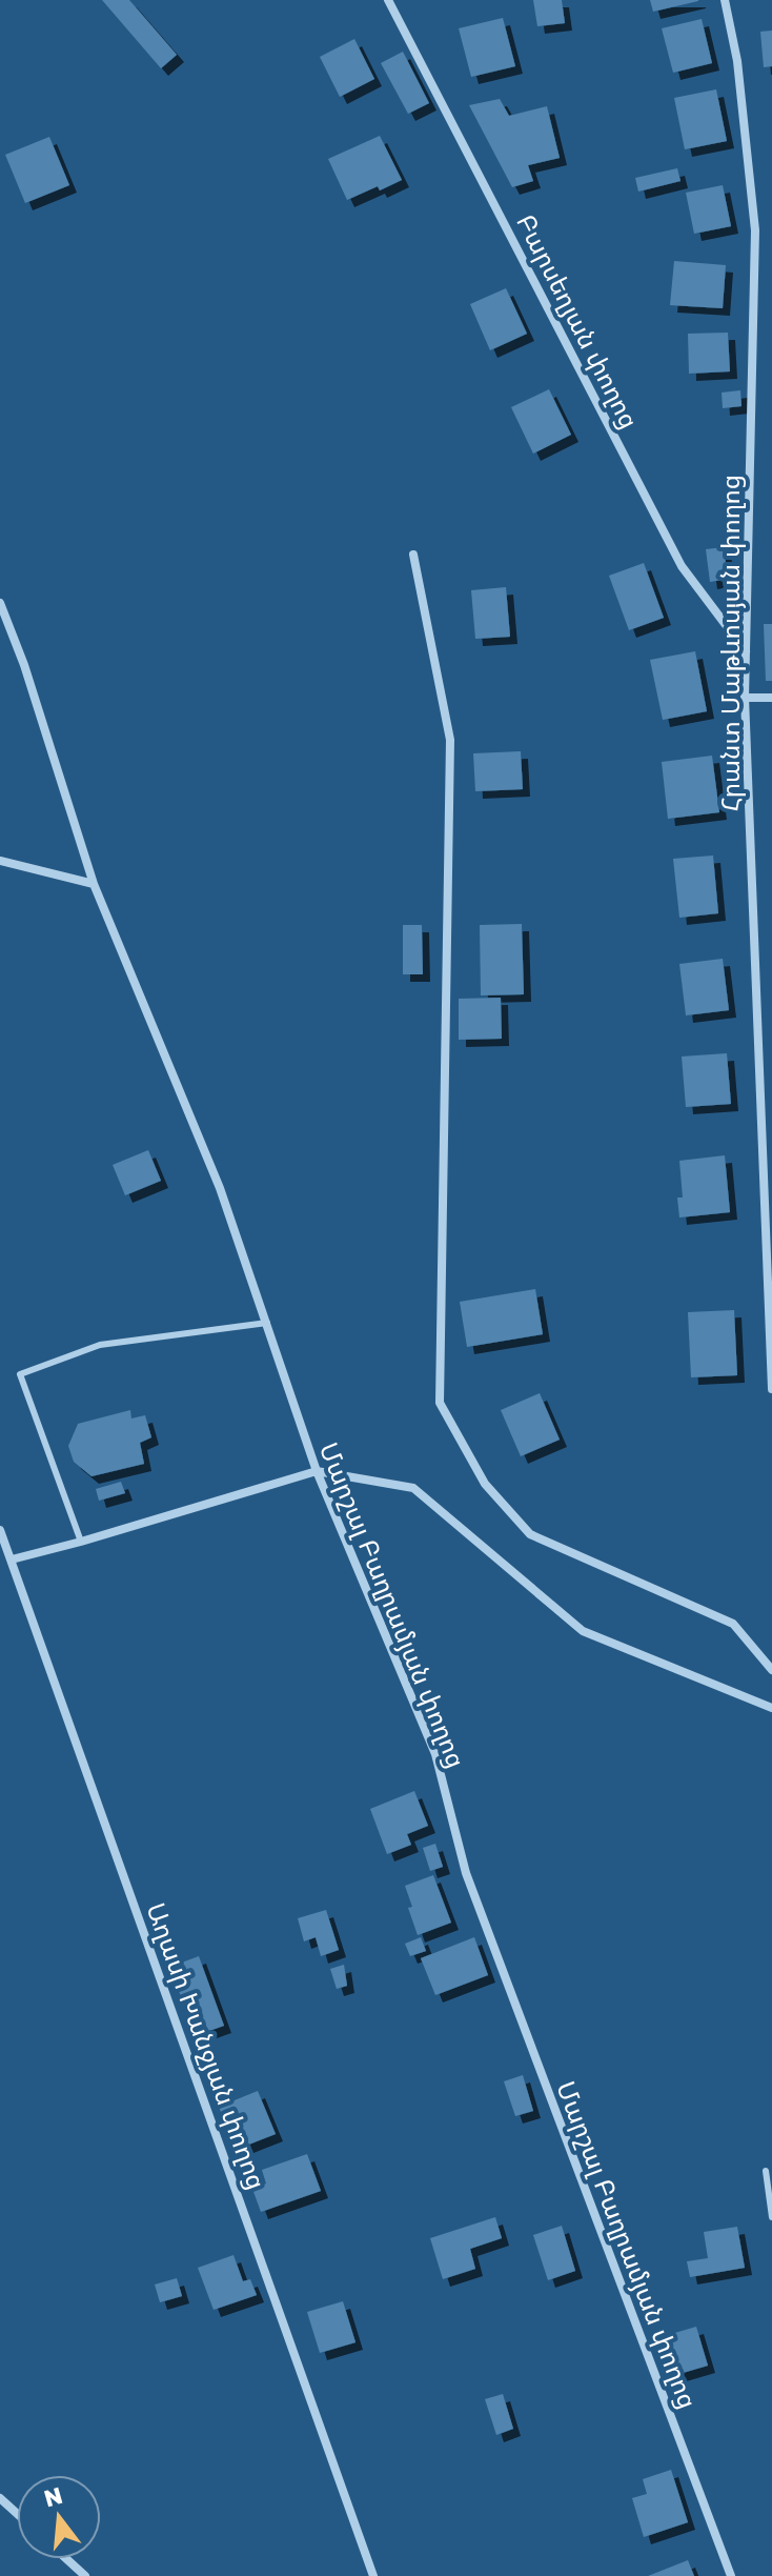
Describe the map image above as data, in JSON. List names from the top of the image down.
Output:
{
  "streets": {
    "street": [
      "Բարսեղյան փողոց",
      "Հրանտ Մաթևոսյան փողոց",
      "Մարշալ Բաղրամյան փողոց",
      "Աղասի Խանջյան փողոց"
    ]
  },
  "crossings": [
    ["Բարսեղյան փողոց", "Հրանտ Մաթևոսյան փողոց"]
  ],
  "north": "top"
}
